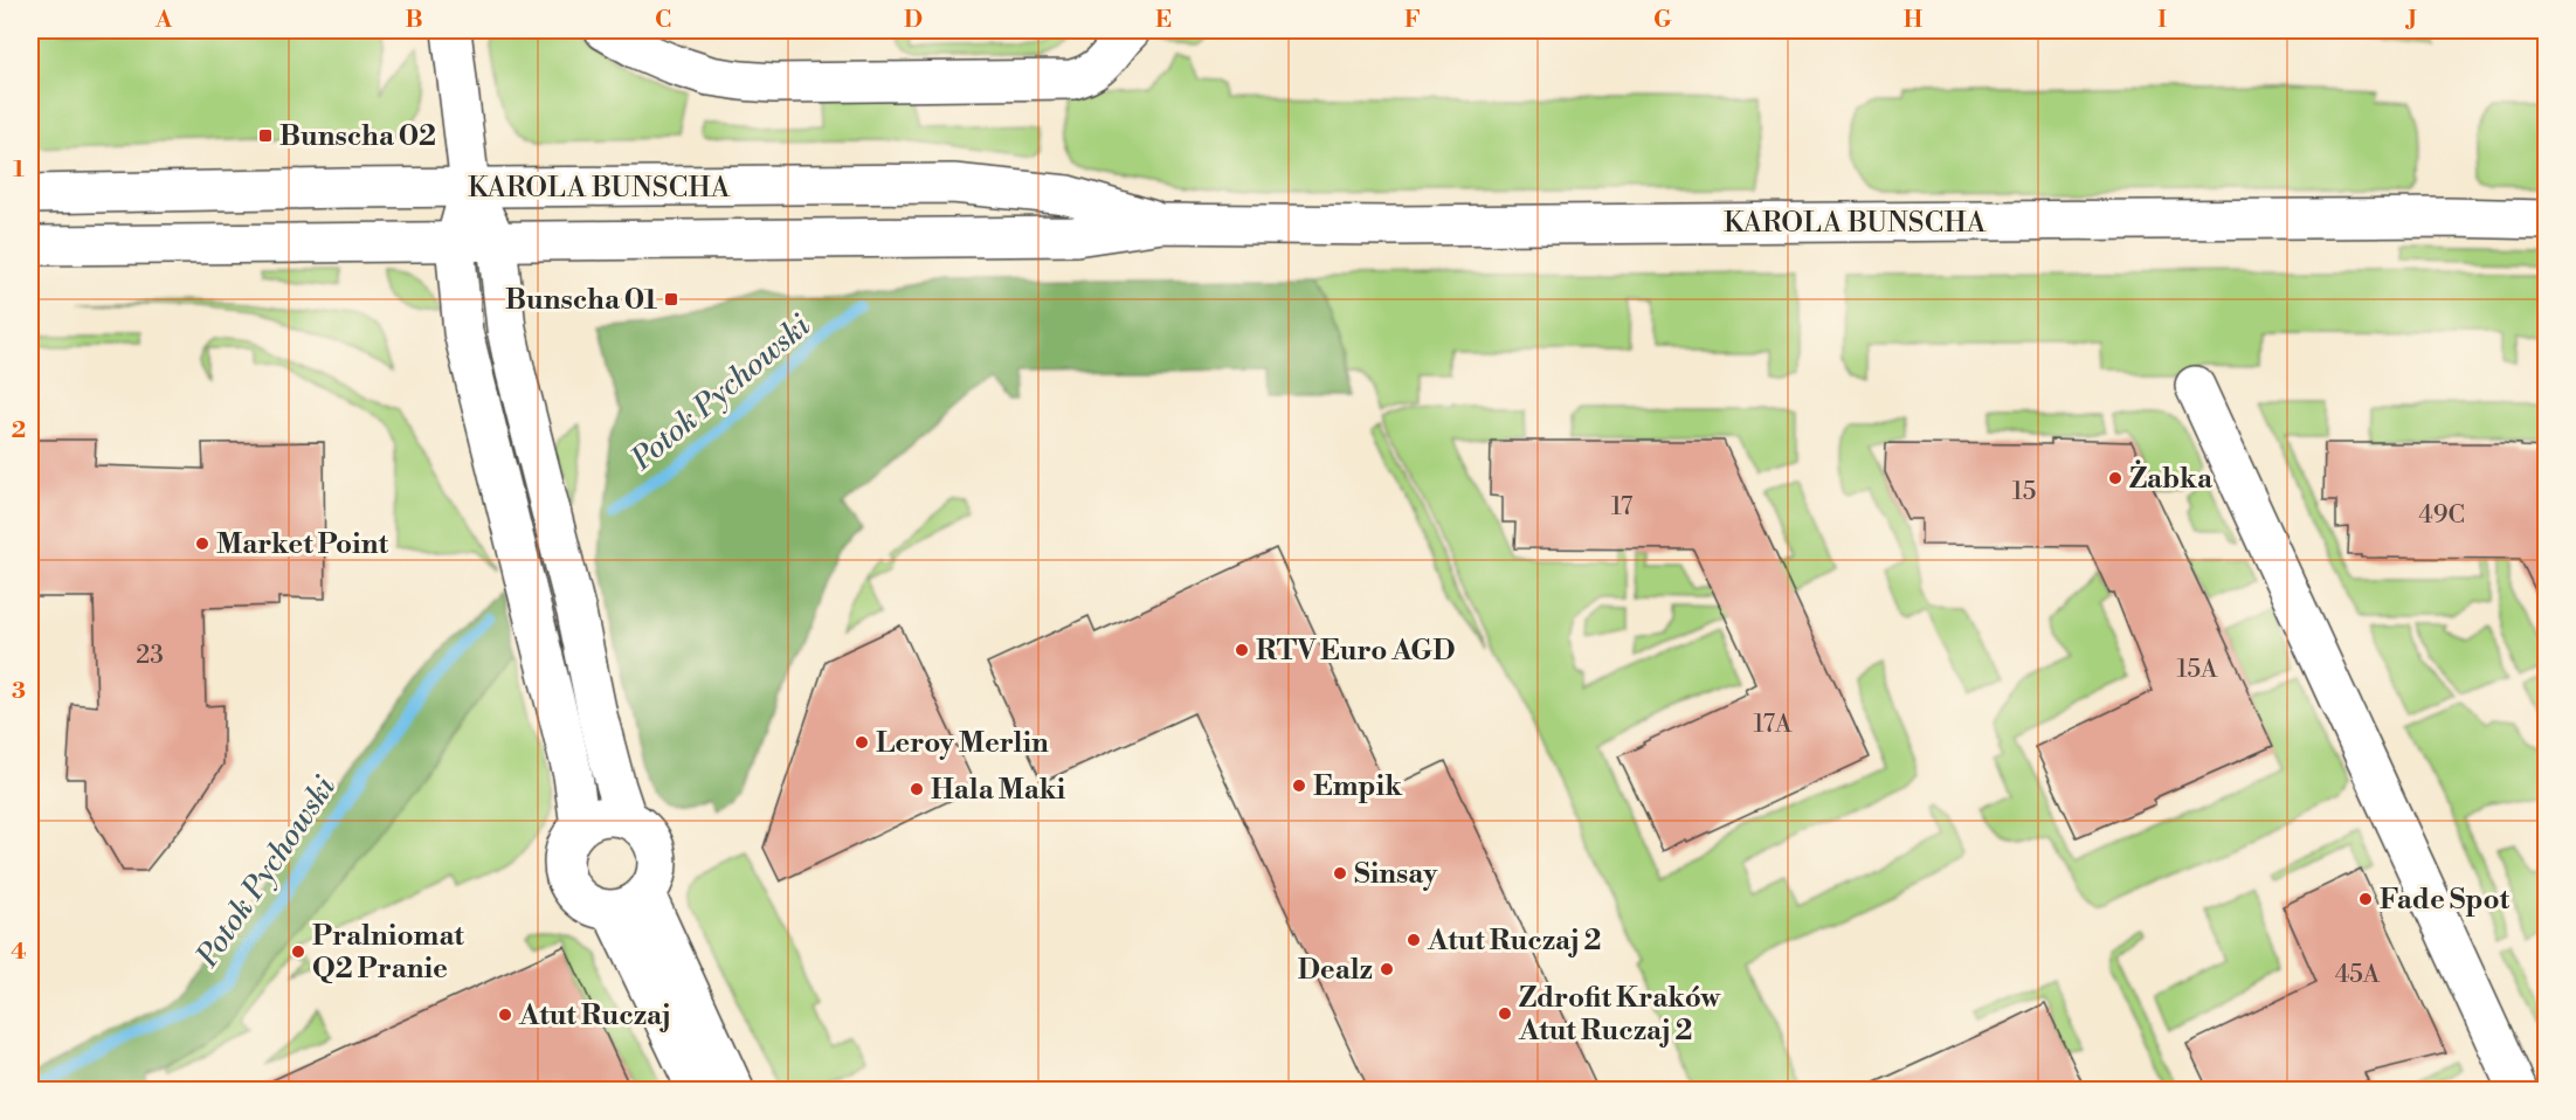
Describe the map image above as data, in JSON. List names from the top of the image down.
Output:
{
  "streets": {
    "main road": ["KAROLA BUNSCHA"]
  },
  "water": ["Potok Pychowski"],
  "places": {
    "transit": ["Bunscha 02", "Bunscha 01"],
    "other": [
      "Żabka",
      "Market Point",
      "RTV Euro AGD",
      "Leroy Merlin",
      "Empik",
      "Hala Maki",
      "Sinsay",
      "Fade Spot",
      "Atut Ruczaj 2",
      "Pralniomat Q2 Pranie",
      "Dealz",
      "Zdrofit Kraków Atut Ruczaj 2",
      "Atut Ruczaj"
    ]
  },
  "house_numbers": [
    "15",
    "17",
    "49C",
    "23",
    "15A",
    "17A",
    "45A"
  ],
  "grid": {
    "columns": [
      "A",
      "B",
      "C",
      "D",
      "E",
      "F",
      "G",
      "H",
      "I",
      "J"
    ],
    "rows": [
      "1",
      "2",
      "3",
      "4"
    ]
  }
}
